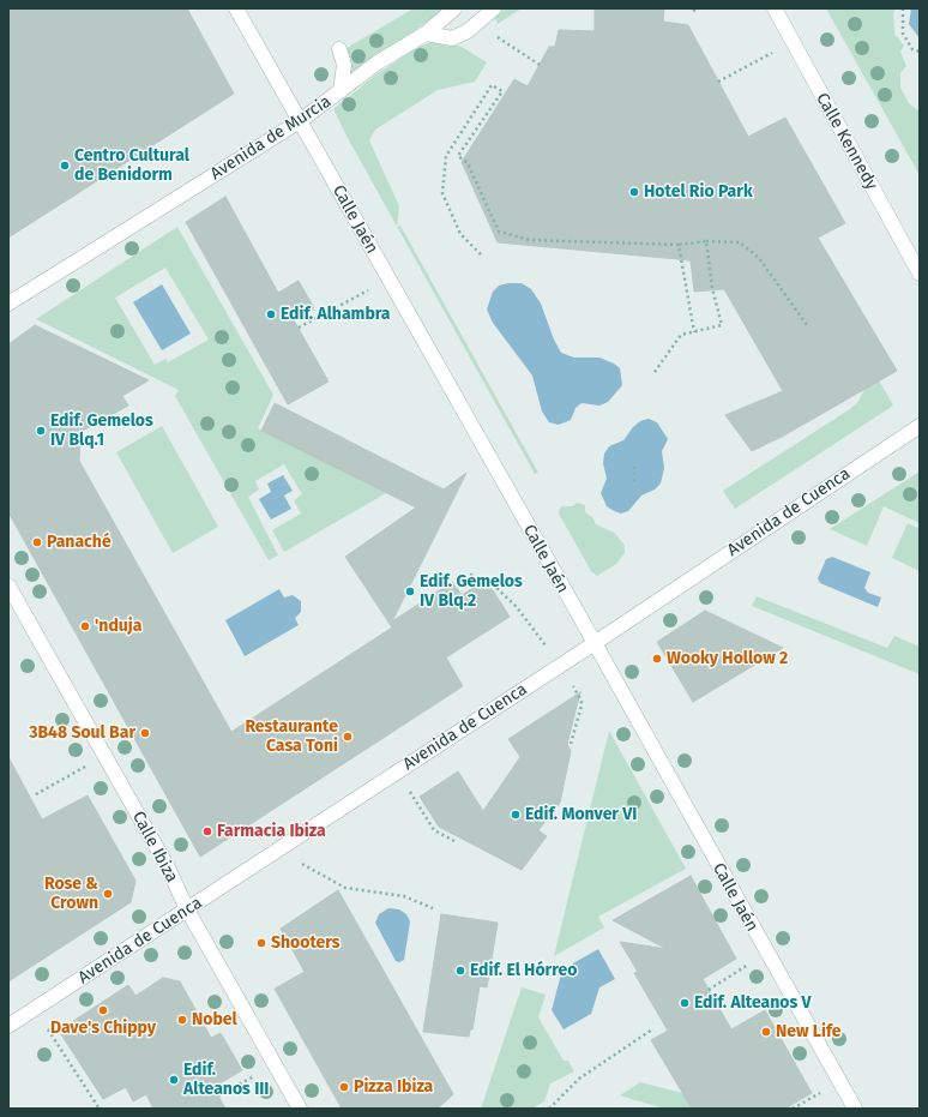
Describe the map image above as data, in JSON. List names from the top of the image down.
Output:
{
  "streets": {
    "street": [
      "Avenida de Murcia",
      "Calle Kennedy",
      "Calle Jaén",
      "Avenida de Cuenca",
      "Calle Ibiza"
    ]
  },
  "crossings": [
    ["Avenida de Murcia", "Calle Jaén"],
    ["Calle Jaén", "Avenida de Cuenca"],
    ["Avenida de Cuenca", "Calle Ibiza"]
  ],
  "places": [
    "Centro Cultural de Benidorm",
    "Hotel Rio Park",
    "Edif. Alhambra",
    "Edif. Gemelos IV Blq.1",
    "Panaché",
    "Edif. Gemelos IV Blq.2",
    "'nduja",
    "Wooky Hollow 2",
    "3B48 Soul Bar",
    "Restaurante Casa Toni",
    "Edif. Monver VI",
    "Farmacia Ibiza",
    "Rose & Crown",
    "Shooters",
    "Edif. El Hórreo",
    "Edif. Alteanos V",
    "Dave's Chippy",
    "Nobel",
    "New Life",
    "Edif. Alteanos III",
    "Pizza Ibiza"
  ]
}
